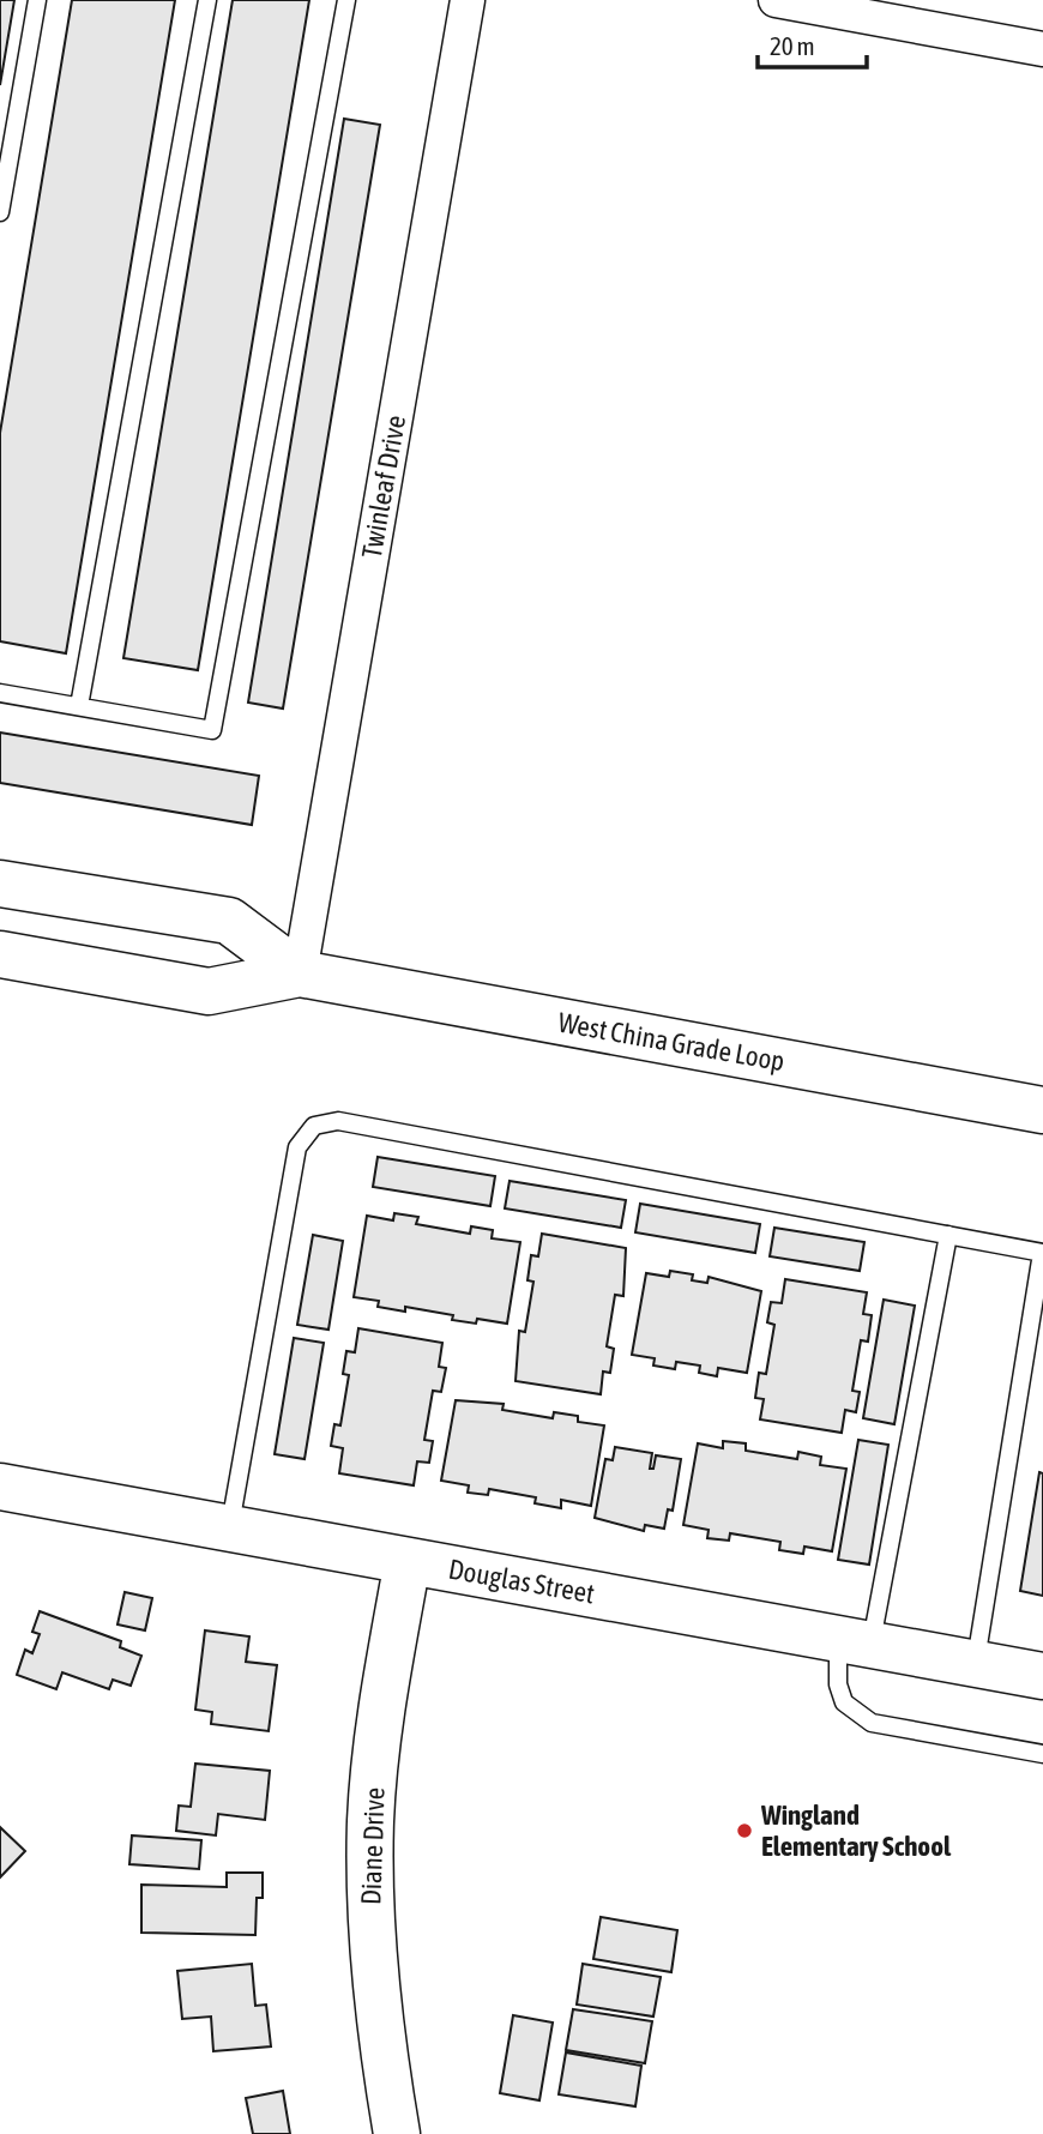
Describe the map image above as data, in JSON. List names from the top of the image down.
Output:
{
  "streets": {
    "street": [
      "Twinleaf Drive",
      "West China Grade Loop",
      "Douglas Street",
      "Diane Drive"
    ]
  },
  "crossings": [
    ["Twinleaf Drive", "West China Grade Loop"],
    ["Douglas Street", "Diane Drive"]
  ],
  "places": ["Wingland Elementary School"],
  "scale_bar": "20 m"
}
